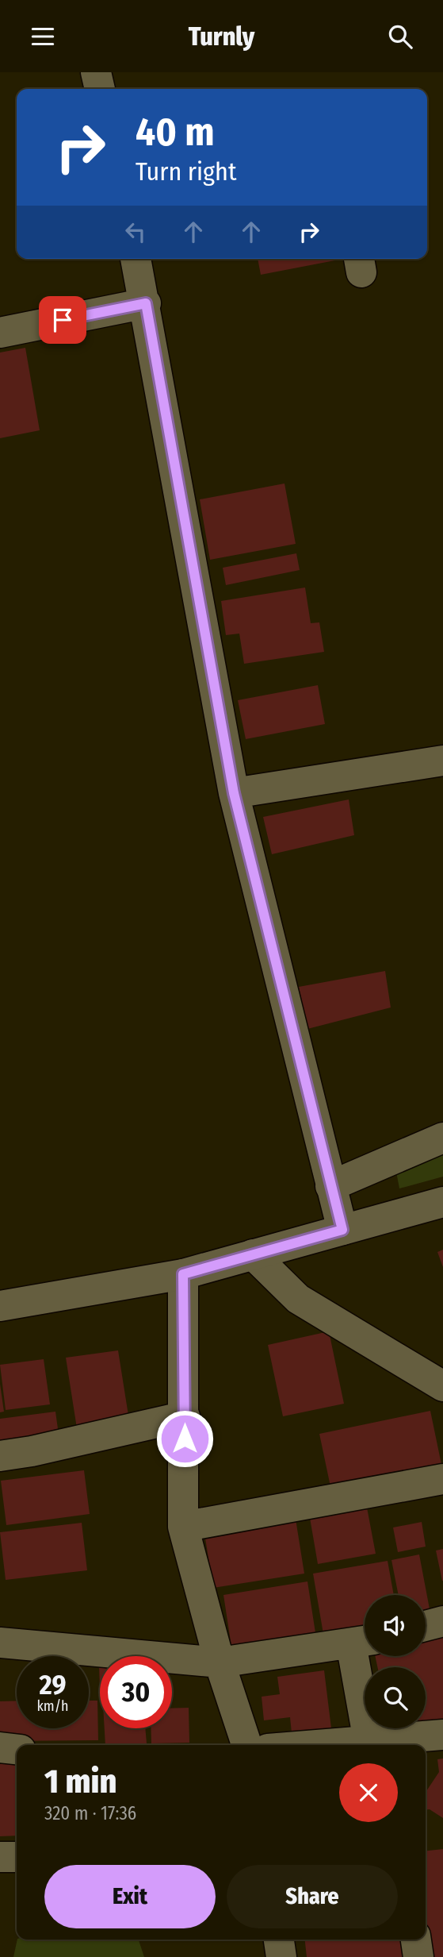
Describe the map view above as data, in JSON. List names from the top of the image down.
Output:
{
  "page": {
    "header": "Turnly",
    "turn": ["40 m", "Turn right"],
    "speed": "29 km/h",
    "limit": "30",
    "heading": ["1 min", "320 m · 17:36"],
    "buttons": ["Exit", "Share"]
  }
}
